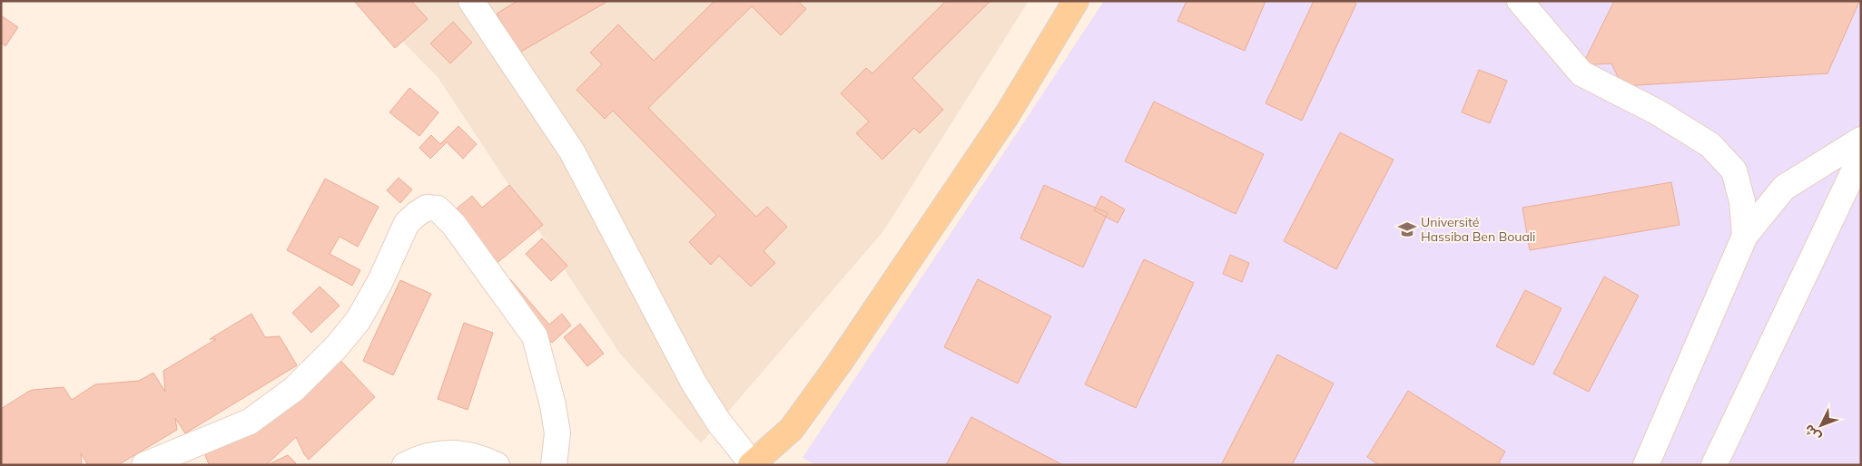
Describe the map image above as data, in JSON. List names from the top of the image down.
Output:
{
  "places": {
    "school or university": ["Université Hassiba Ben Bouali"]
  },
  "north": "bottom left"
}
